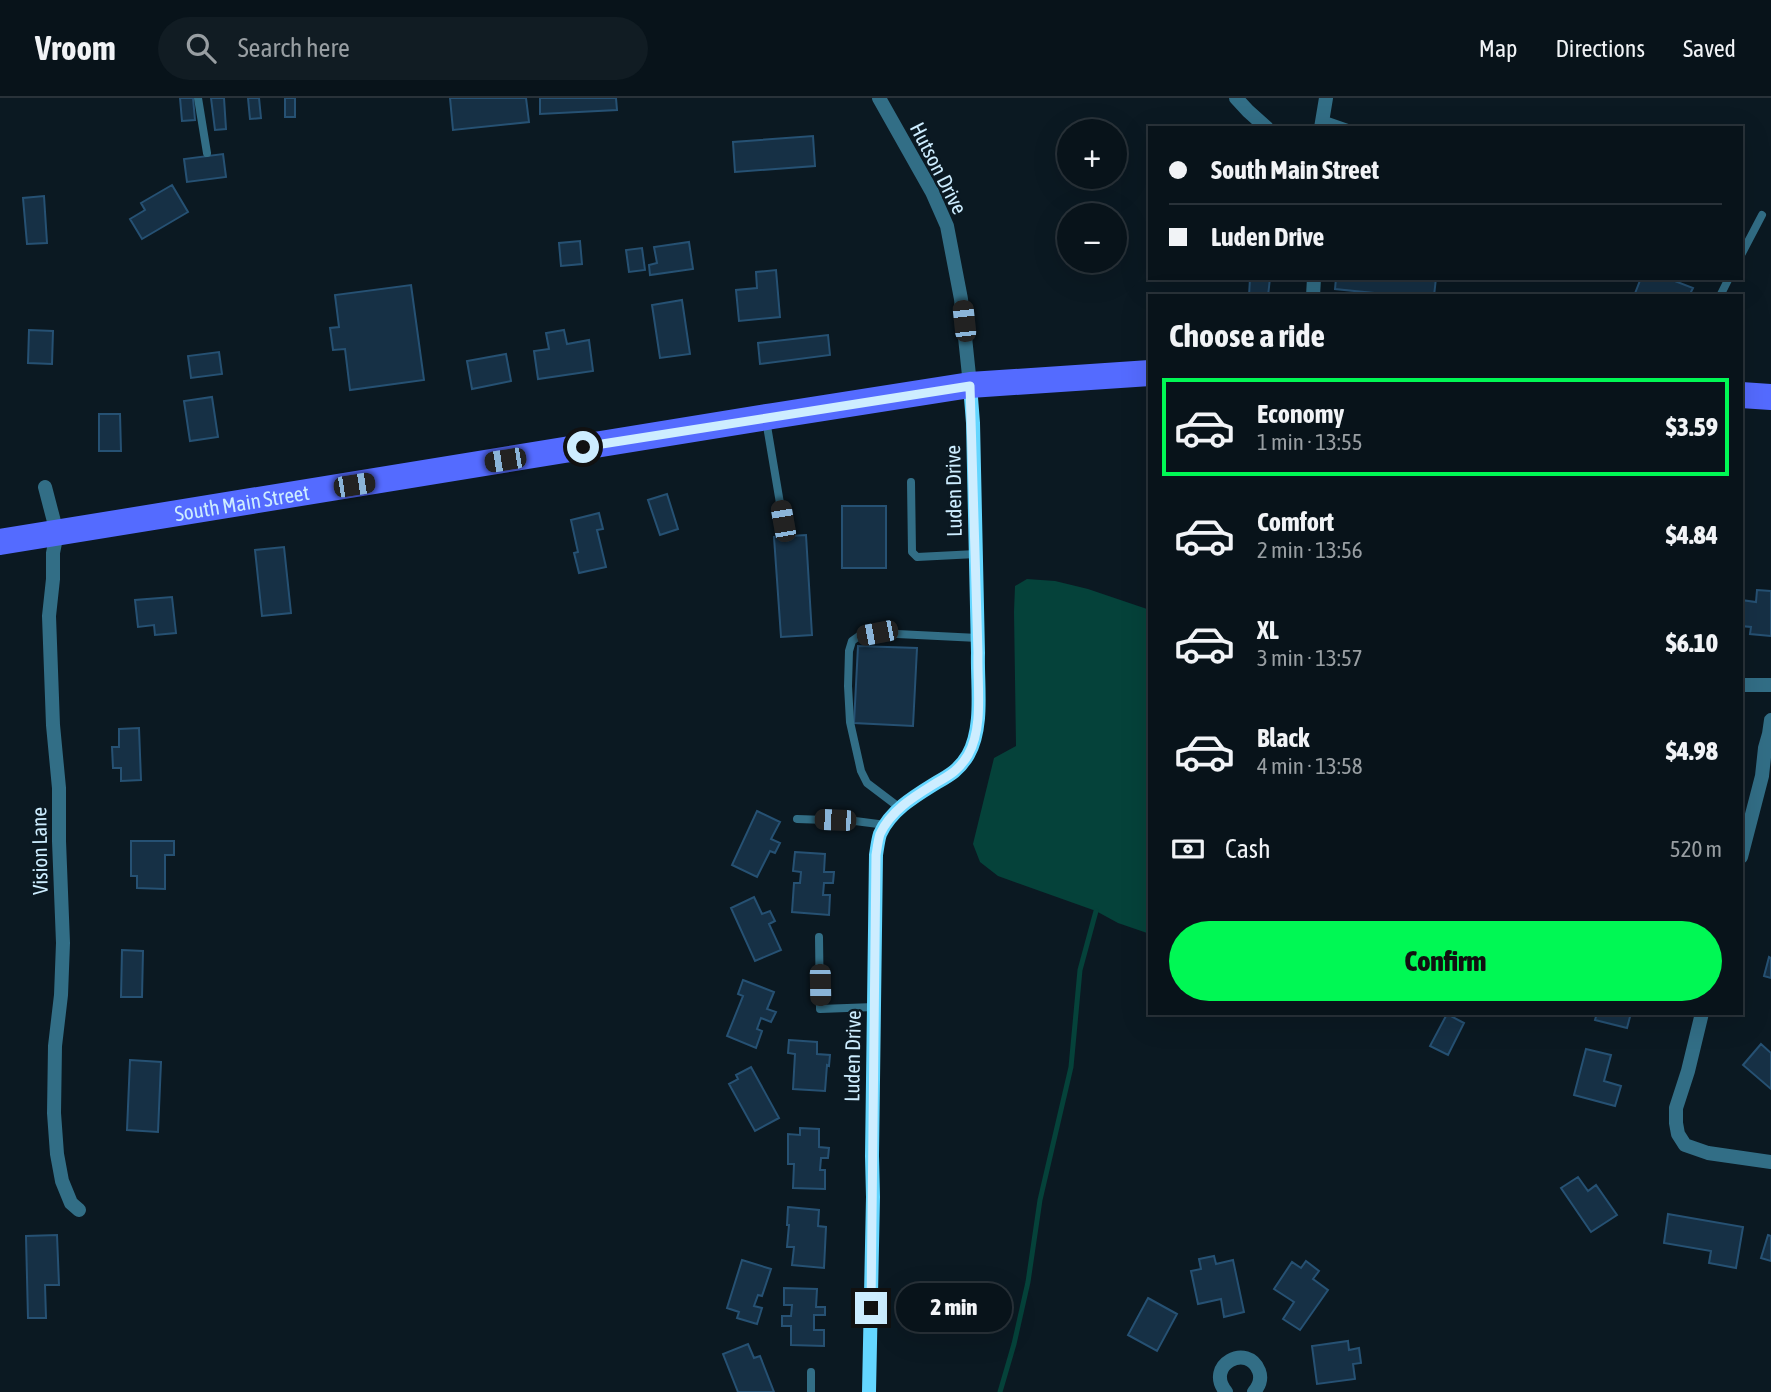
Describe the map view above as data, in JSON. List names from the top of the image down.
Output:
{
  "streets": {
    "main road": ["South Main Street"],
    "street": ["Hutson Drive", "Luden Drive", "Vision Lane"]
  },
  "crossings": [
    ["Hutson Drive", "Luden Drive"],
    ["Hutson Drive", "South Main Street"],
    ["Luden Drive", "South Main Street"],
    ["South Main Street", "Vision Lane"]
  ],
  "page": {
    "header": "Vroom",
    "search": "Search here",
    "nav": ["Map", "Directions", "Saved"],
    "map_buttons": ["+", "−"],
    "banner": ["South Main Street", "Luden Drive"],
    "heading": "Choose a ride",
    "list": [
      {
        "name": "Economy",
        "note": "1 min · 13:55",
        "value": "$3.59"
      },
      {
        "name": "Comfort",
        "note": "2 min · 13:56",
        "value": "$4.84"
      },
      {
        "name": "XL",
        "note": "3 min · 13:57",
        "value": "$6.10"
      },
      {
        "name": "Black",
        "note": "4 min · 13:58",
        "value": "$4.98"
      }
    ],
    "pay": ["Cash", "520 m"],
    "buttons": "Confirm",
    "bubble": "2 min"
  }
}
